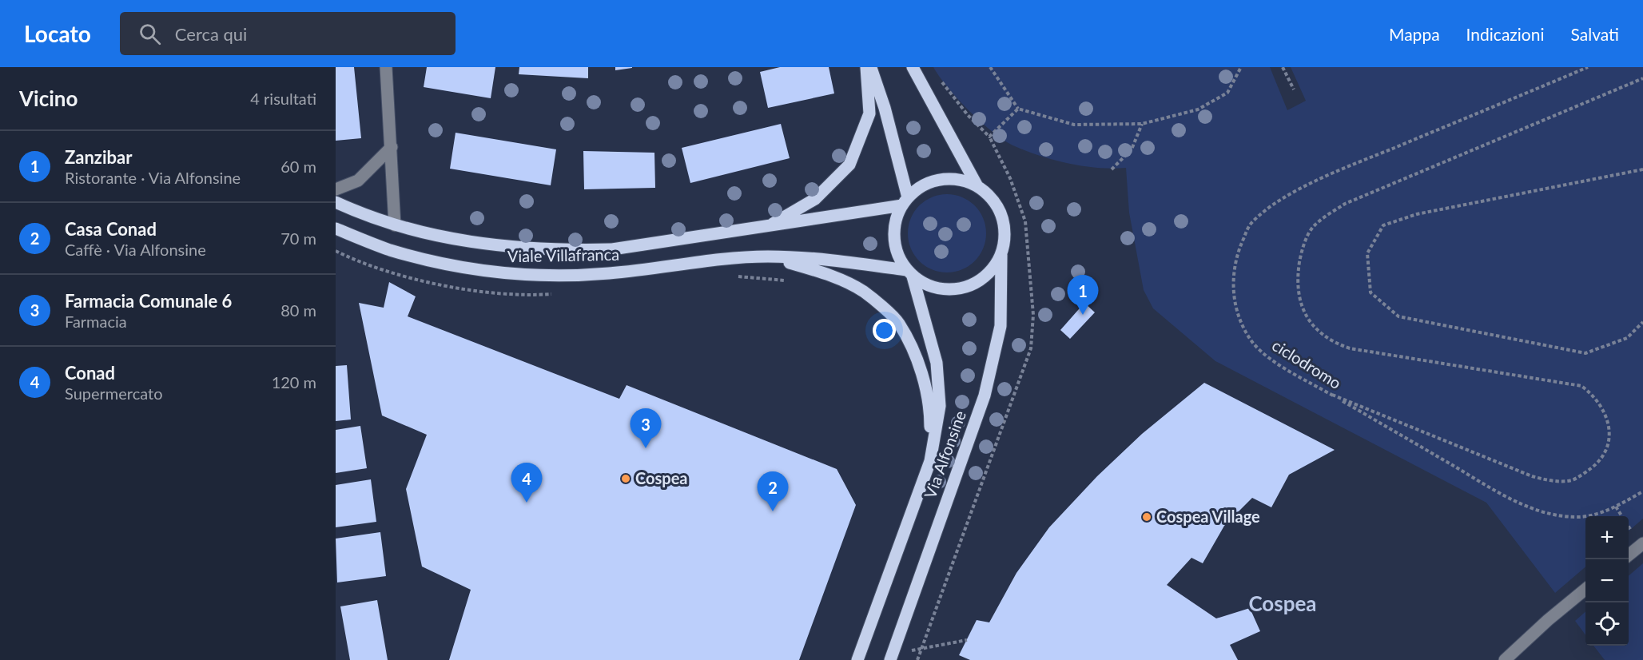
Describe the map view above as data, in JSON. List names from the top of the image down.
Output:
{
  "streets": {
    "main road": ["Viale Villafranca", "Via Alfonsine"],
    "path": ["ciclodromo"]
  },
  "crossings": [
    ["Viale Villafranca", "Via Alfonsine"]
  ],
  "districts": ["Cospea"],
  "places": ["Cospea", "Cospea Village"],
  "page": {
    "header": "Locato",
    "search": "Cerca qui",
    "nav": ["Mappa", "Indicazioni", "Salvati"],
    "heading": ["Vicino", "4 risultati"],
    "list": [
      {
        "mark": "1",
        "name": "Zanzibar",
        "note": "Ristorante · Via Alfonsine",
        "value": "60 m"
      },
      {
        "mark": "2",
        "name": "Casa Conad",
        "note": "Caffè · Via Alfonsine",
        "value": "70 m"
      },
      {
        "mark": "3",
        "name": "Farmacia Comunale 6",
        "note": "Farmacia",
        "value": "80 m"
      },
      {
        "mark": "4",
        "name": "Conad",
        "note": "Supermercato",
        "value": "120 m"
      }
    ],
    "pins": [
      "1",
      "3",
      "4",
      "2"
    ],
    "map_buttons": ["+", "−"]
  }
}
